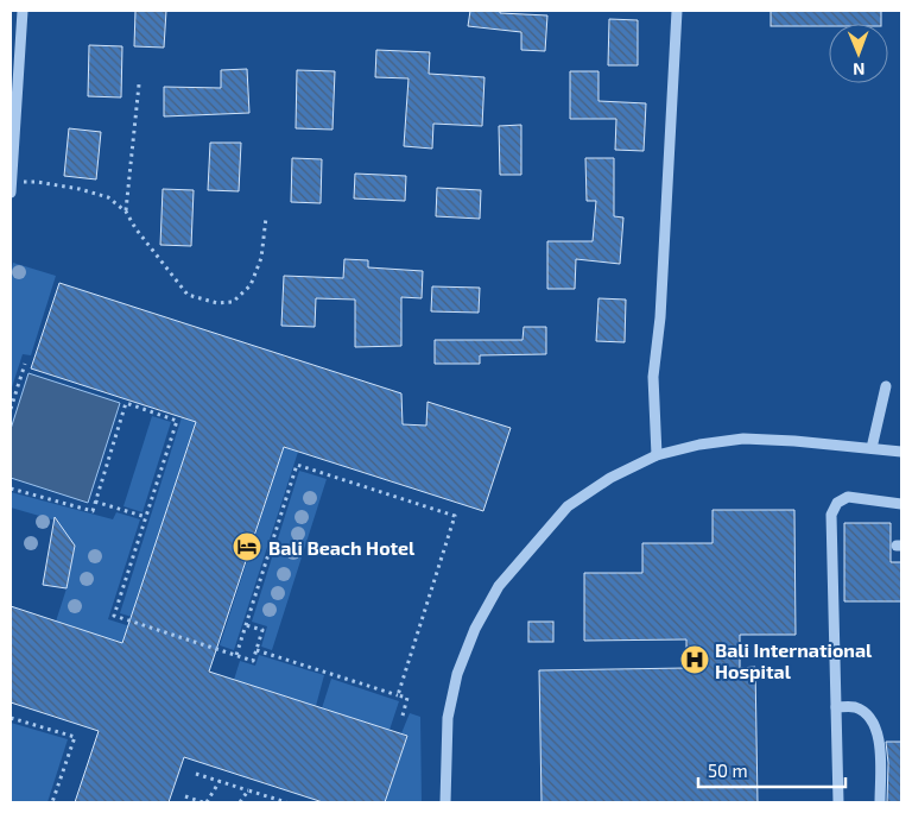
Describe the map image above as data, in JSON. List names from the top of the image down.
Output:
{
  "places": {
    "hotel": ["Bali Beach Hotel"],
    "hospital": ["Bali International Hospital"]
  },
  "scale_bar": "50 m",
  "north": "bottom"
}
